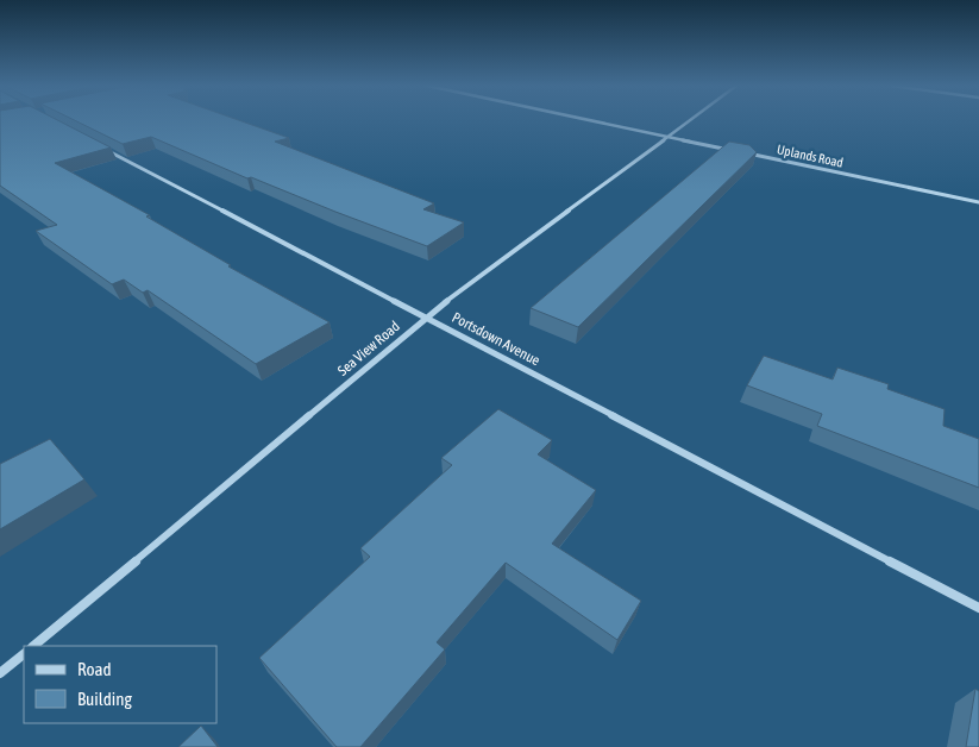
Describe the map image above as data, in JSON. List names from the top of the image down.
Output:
{
  "streets": {
    "street": ["Uplands Road", "Portsdown Avenue", "Sea View Road"]
  },
  "crossings": [
    ["Uplands Road", "Sea View Road"],
    ["Portsdown Avenue", "Sea View Road"]
  ],
  "legend": ["Road", "Building"]
}
